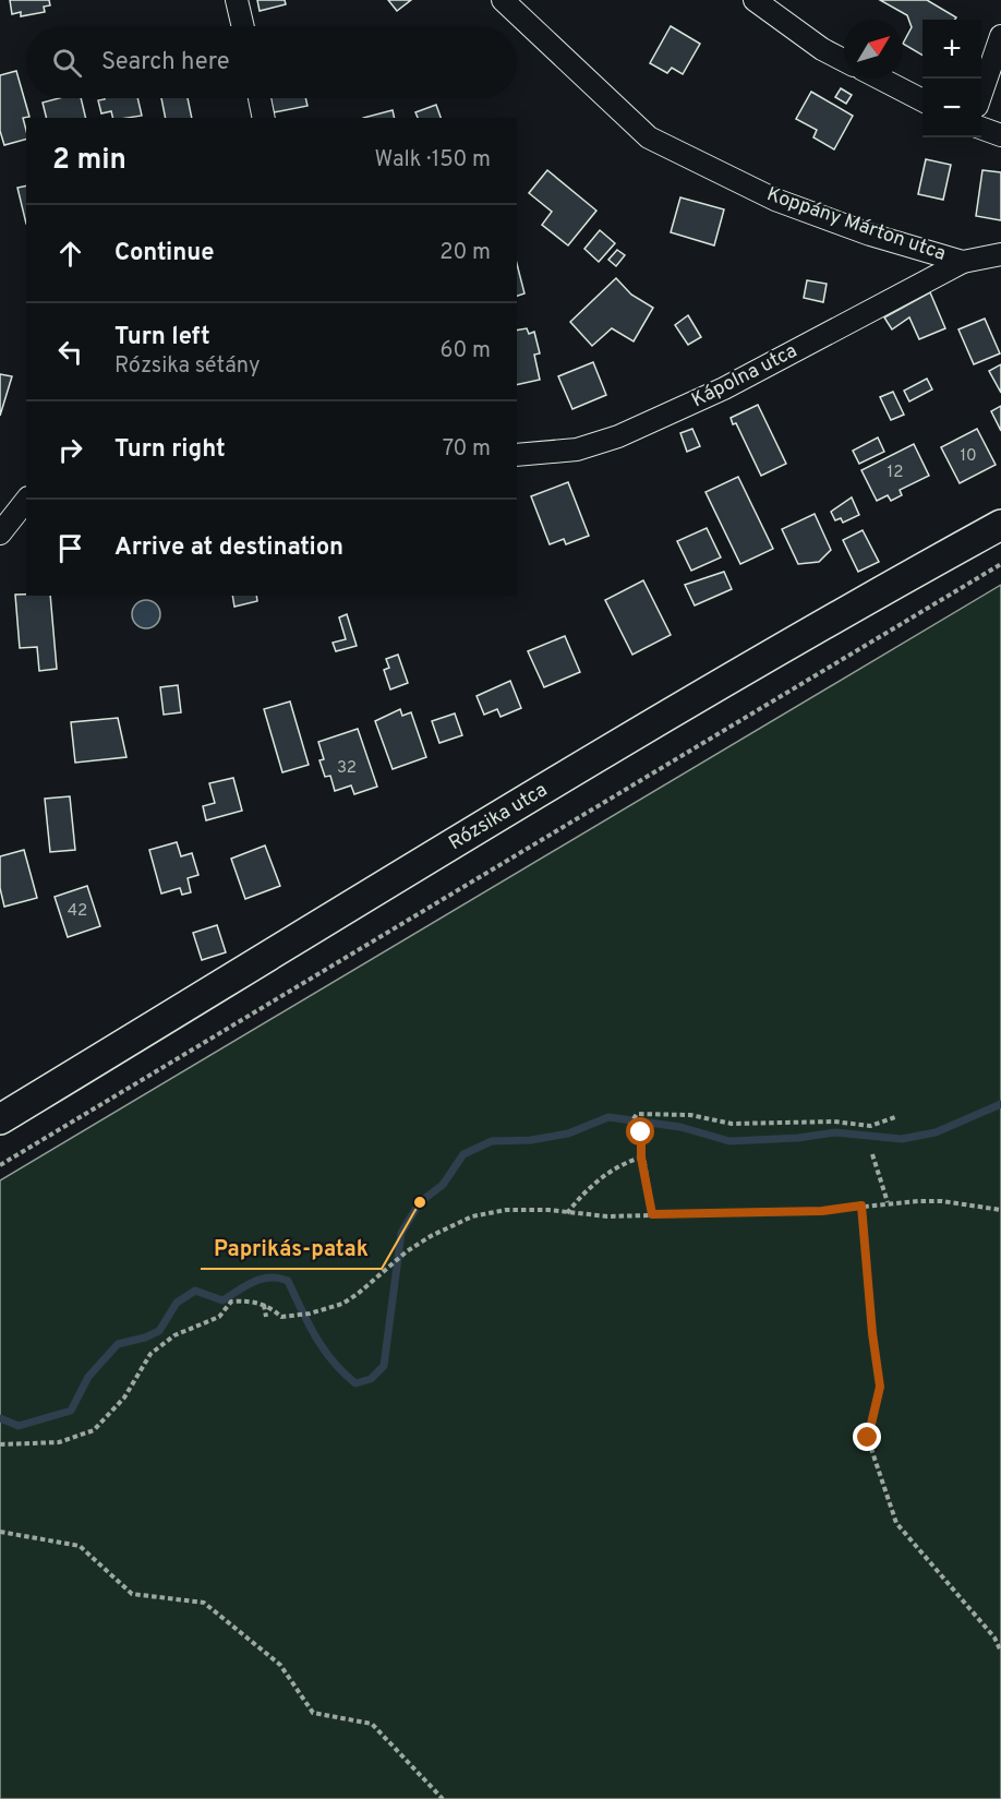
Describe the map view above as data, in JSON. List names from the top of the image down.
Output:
{
  "streets": {
    "main road": ["Rózsika utca"],
    "street": ["Koppány Márton utca", "Kápolna utca"]
  },
  "crossings": [
    ["Koppány Márton utca", "Kápolna utca"]
  ],
  "places": ["Paprikás-patak"],
  "house_numbers": [
    "10",
    "12",
    "32",
    "42"
  ],
  "north": "top right",
  "page": {
    "map_buttons": ["+", "−"],
    "search": "Search here",
    "heading": ["2 min", "Walk · 150 m"],
    "list": [
      ["Continue", "20 m"],
      ["Turn left", "Rózsika sétány", "60 m"],
      ["Turn right", "70 m"],
      "Arrive at destination"
    ]
  }
}
